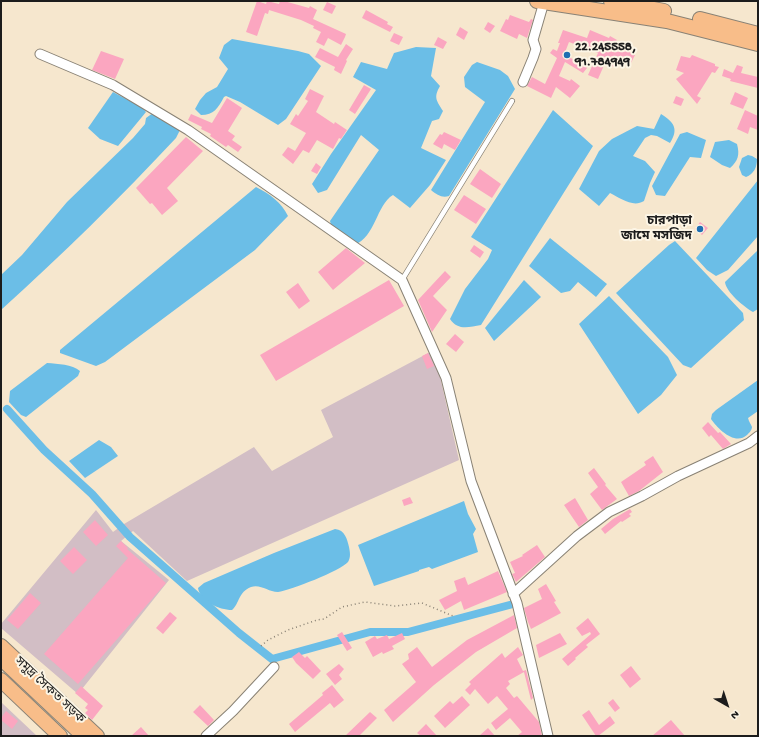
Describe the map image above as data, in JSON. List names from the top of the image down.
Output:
{
  "streets": {
    "main road": ["সমুদ্র সৈকত সড়ক"]
  },
  "places": ["22.245558, 91.784949", "চারপাড়া জামে মসজিদ"],
  "north": "bottom right"
}
